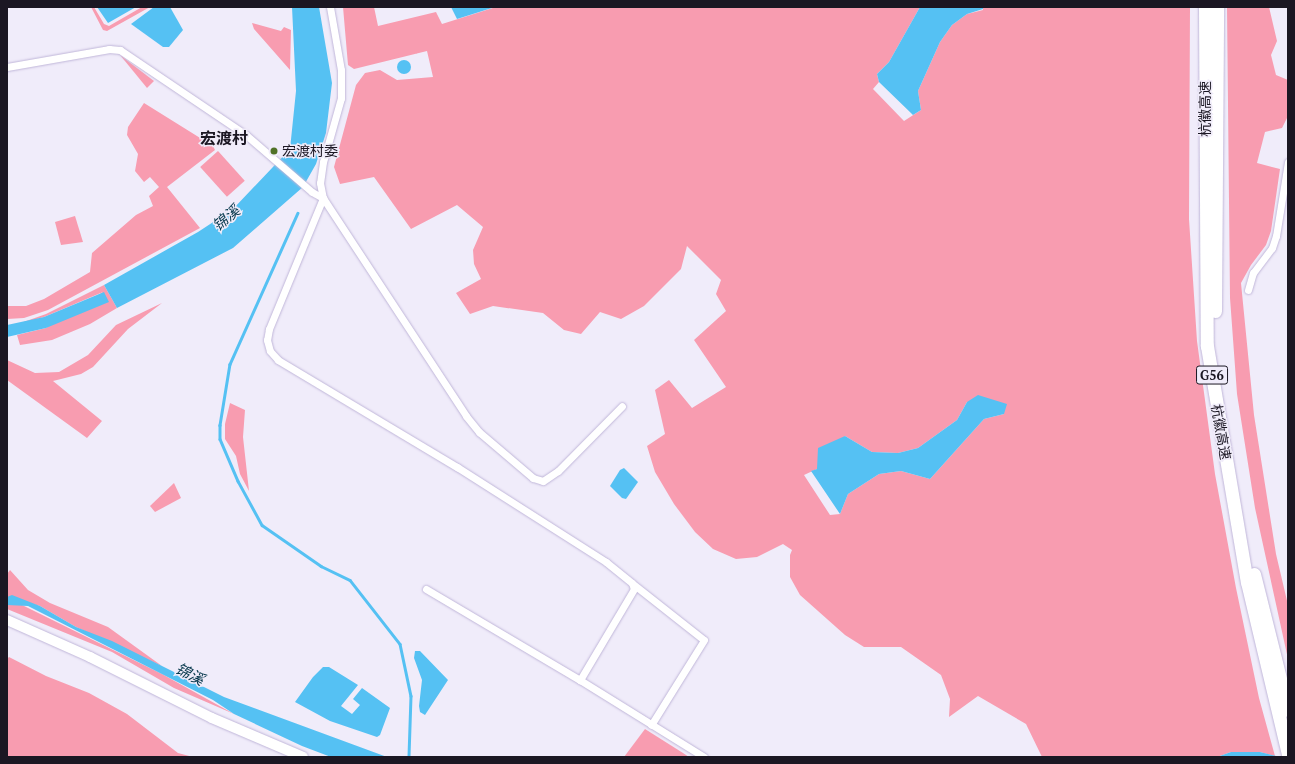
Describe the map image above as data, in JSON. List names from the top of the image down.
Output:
{
  "streets": {
    "highway": ["杭徽高速", "G56"]
  },
  "districts": ["宏渡村"],
  "water": ["锦溪"],
  "places": ["宏渡村委"]
}
